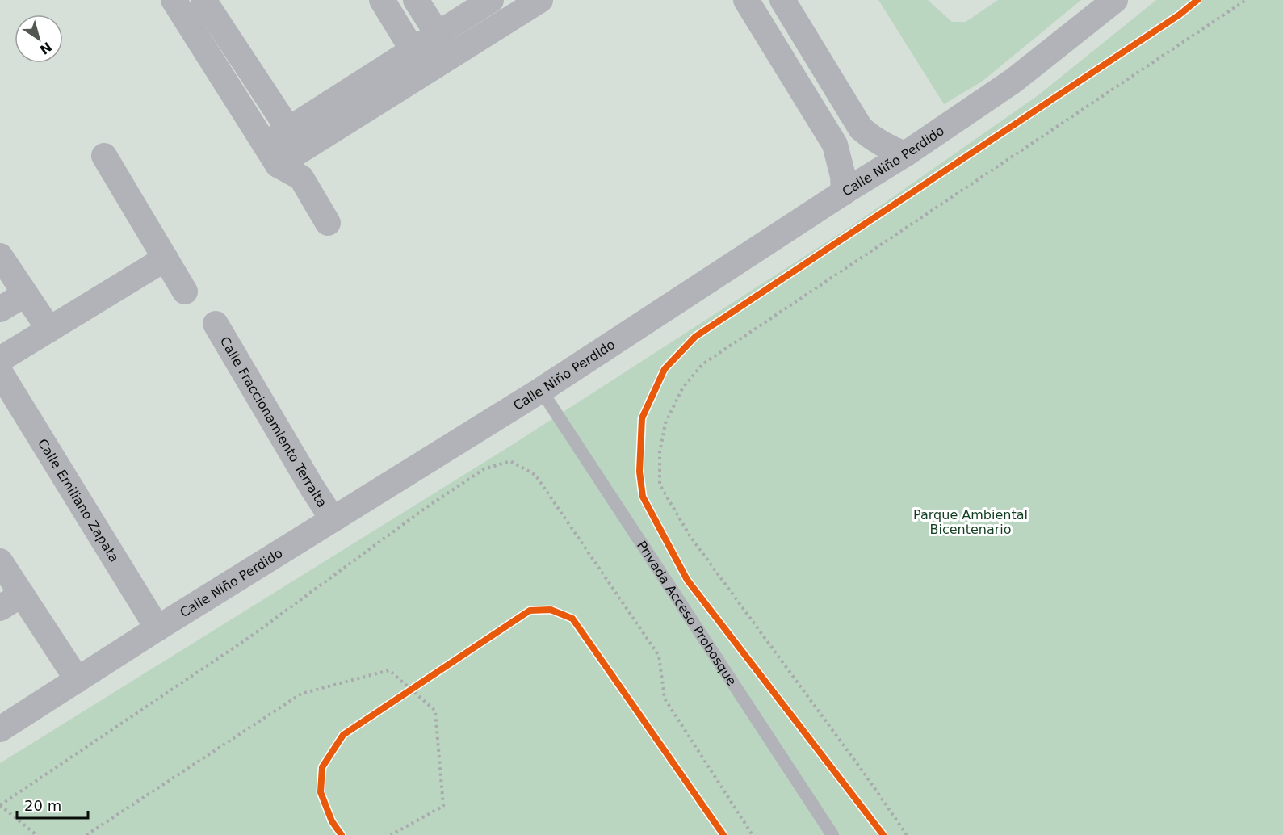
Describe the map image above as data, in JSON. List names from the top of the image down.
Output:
{
  "streets": {
    "street": ["Calle Niño Perdido", "Calle Fraccionamiento Terralta", "Calle Emiliano Zapata"],
    "lane": ["Privada Acceso Probosque"]
  },
  "crossings": [
    ["Calle Niño Perdido", "Calle Fraccionamiento Terralta"],
    ["Calle Niño Perdido", "Calle Emiliano Zapata"],
    ["Calle Niño Perdido", "Privada Acceso Probosque"]
  ],
  "parks": ["Parque Ambiental Bicentenario"],
  "scale_bar": "20 m",
  "north": "bottom right"
}
